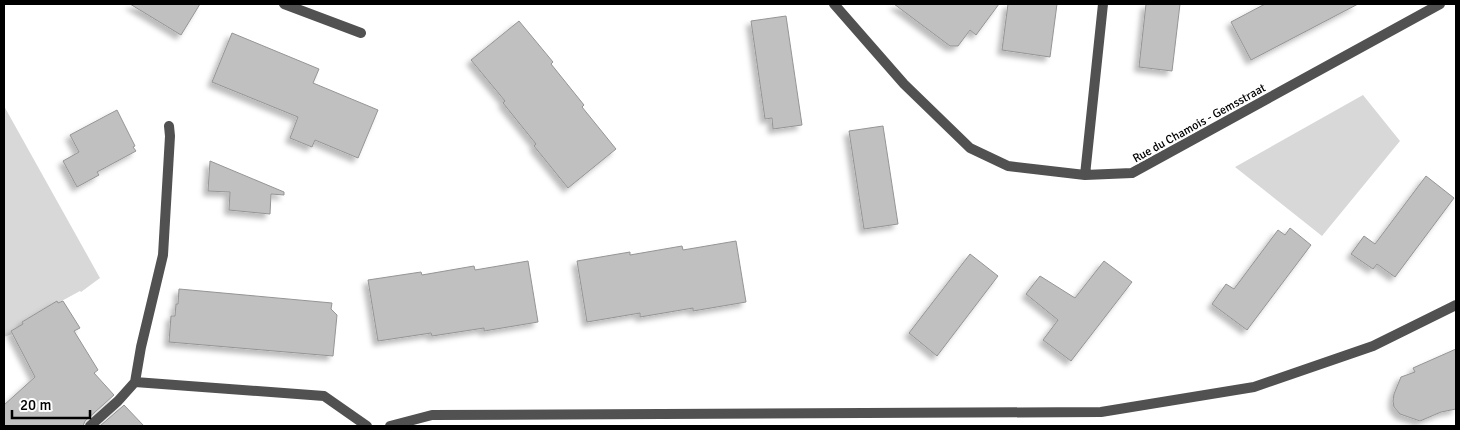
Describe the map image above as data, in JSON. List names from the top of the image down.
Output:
{
  "streets": {
    "street": ["Rue du Chamois - Gemsstraat"]
  },
  "scale_bar": "20 m"
}
